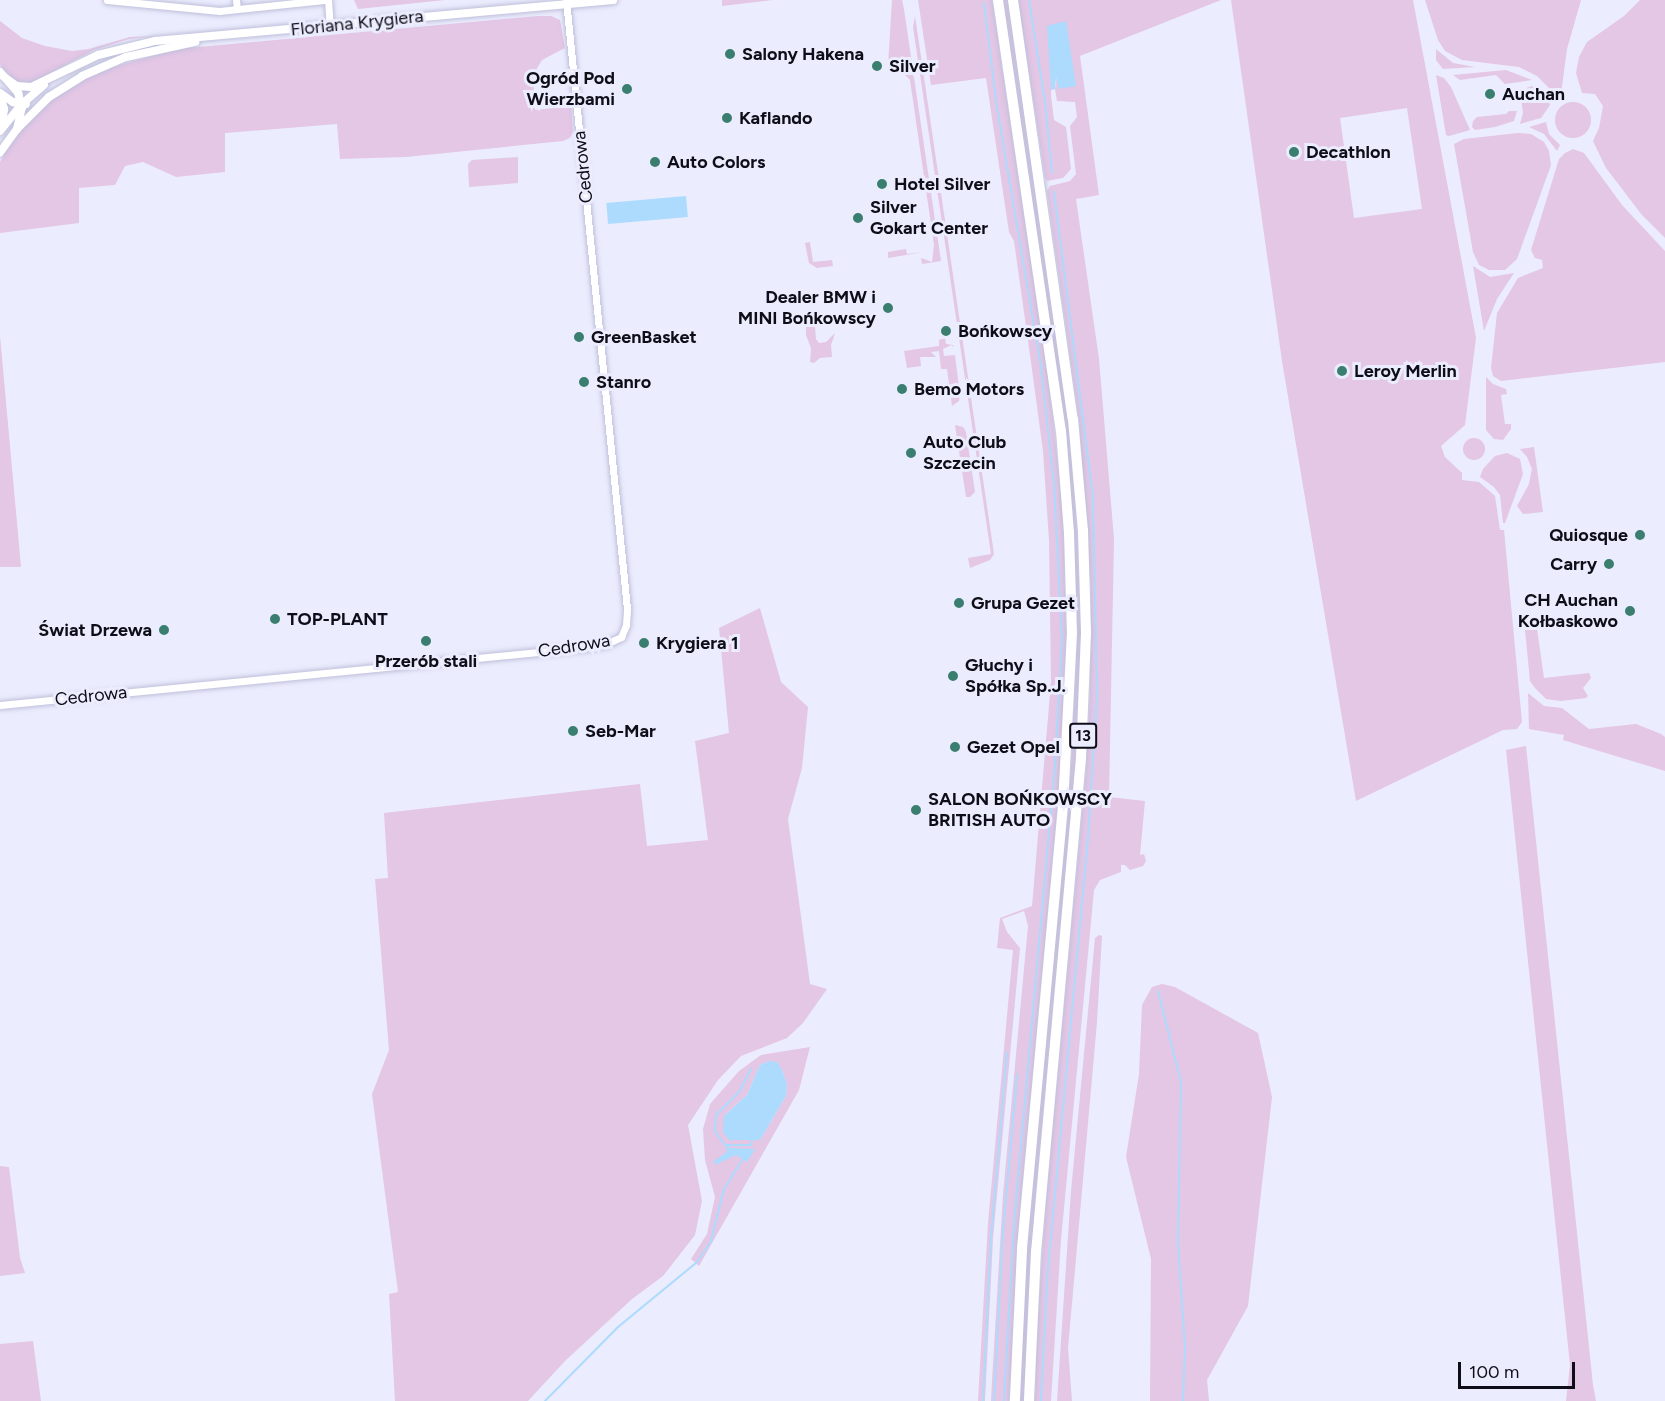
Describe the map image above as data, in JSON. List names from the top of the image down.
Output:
{
  "streets": {
    "main road": ["13"],
    "street": ["Floriana Krygiera", "Cedrowa"]
  },
  "crossings": [
    ["Floriana Krygiera", "Cedrowa"]
  ],
  "places": [
    "Salony Hakena",
    "Silver",
    "Ogród Pod Wierzbami",
    "Auchan",
    "Kaflando",
    "Decathlon",
    "Auto Colors",
    "Hotel Silver",
    "Silver Gokart Center",
    "Dealer BMW i MINI Bońkowscy",
    "Bońkowscy",
    "GreenBasket",
    "Leroy Merlin",
    "Stanro",
    "Bemo Motors",
    "Auto Club Szczecin",
    "Quiosque",
    "Carry",
    "Grupa Gezet",
    "CH Auchan Kołbaskowo",
    "TOP-PLANT",
    "Świat Drzewa",
    "Przerób stali",
    "Krygiera 1",
    "Głuchy i Spółka Sp.J.",
    "Seb-Mar",
    "Gezet Opel",
    "SALON BOŃKOWSCY BRITISH AUTO"
  ],
  "scale_bar": "100 m"
}
